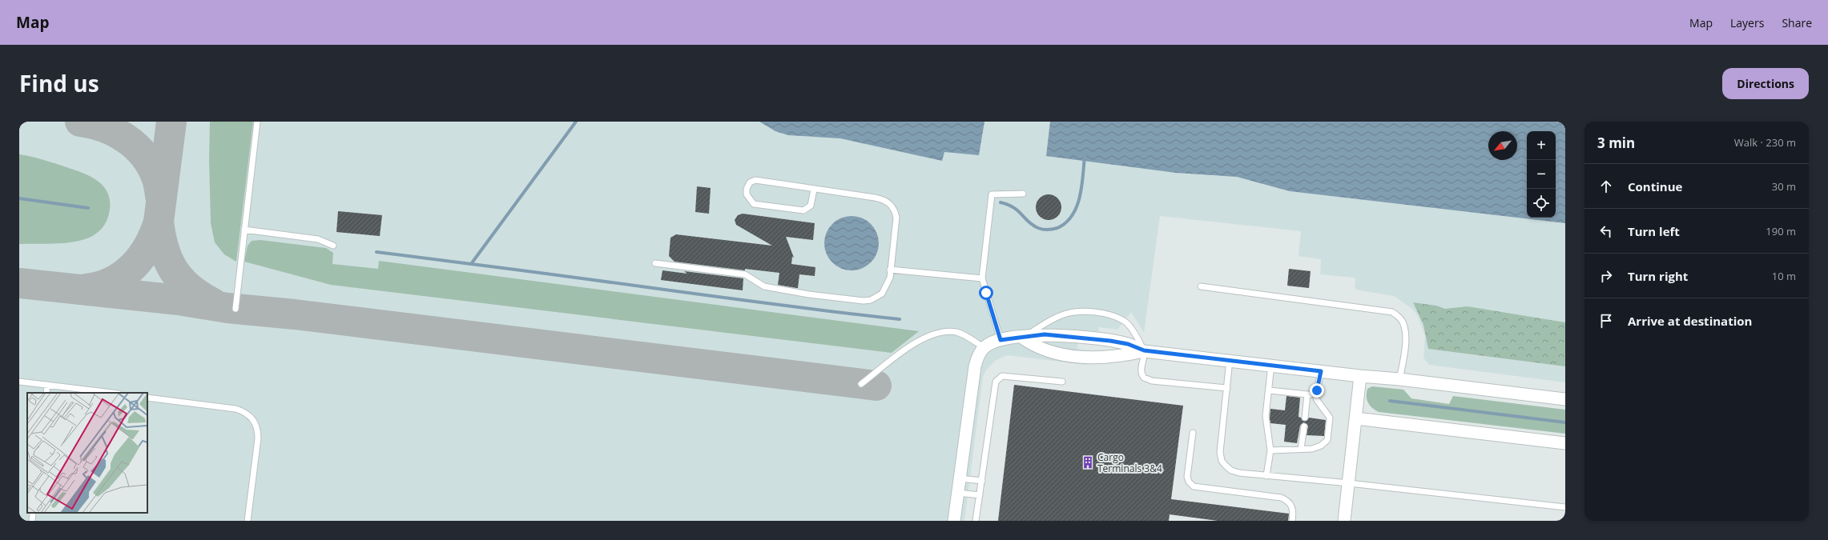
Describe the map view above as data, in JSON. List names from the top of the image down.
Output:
{
  "places": {
    "building": ["Cargo Terminals 3&4"]
  },
  "north": "bottom left",
  "page": {
    "header": "Map",
    "nav": ["Map", "Layers", "Share"],
    "title": "Find us",
    "buttons": "Directions",
    "heading": ["3 min", "Walk · 230 m"],
    "map_buttons": ["+", "−"],
    "list": [
      ["Continue", "30 m"],
      ["Turn left", "190 m"],
      ["Turn right", "10 m"],
      "Arrive at destination"
    ]
  }
}
